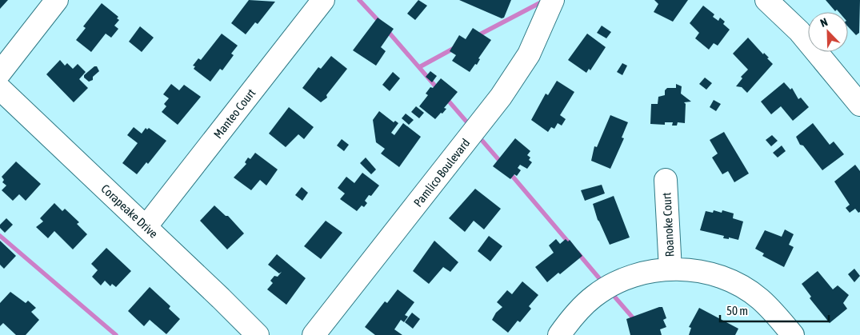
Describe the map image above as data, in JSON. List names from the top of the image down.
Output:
{
  "streets": {
    "street": [
      "Manteo Court",
      "Pamlico Boulevard",
      "Corapeake Drive",
      "Roanoke Court"
    ]
  },
  "crossings": [
    ["Manteo Court", "Corapeake Drive"]
  ],
  "scale_bar": "50 m",
  "north": "top left"
}
